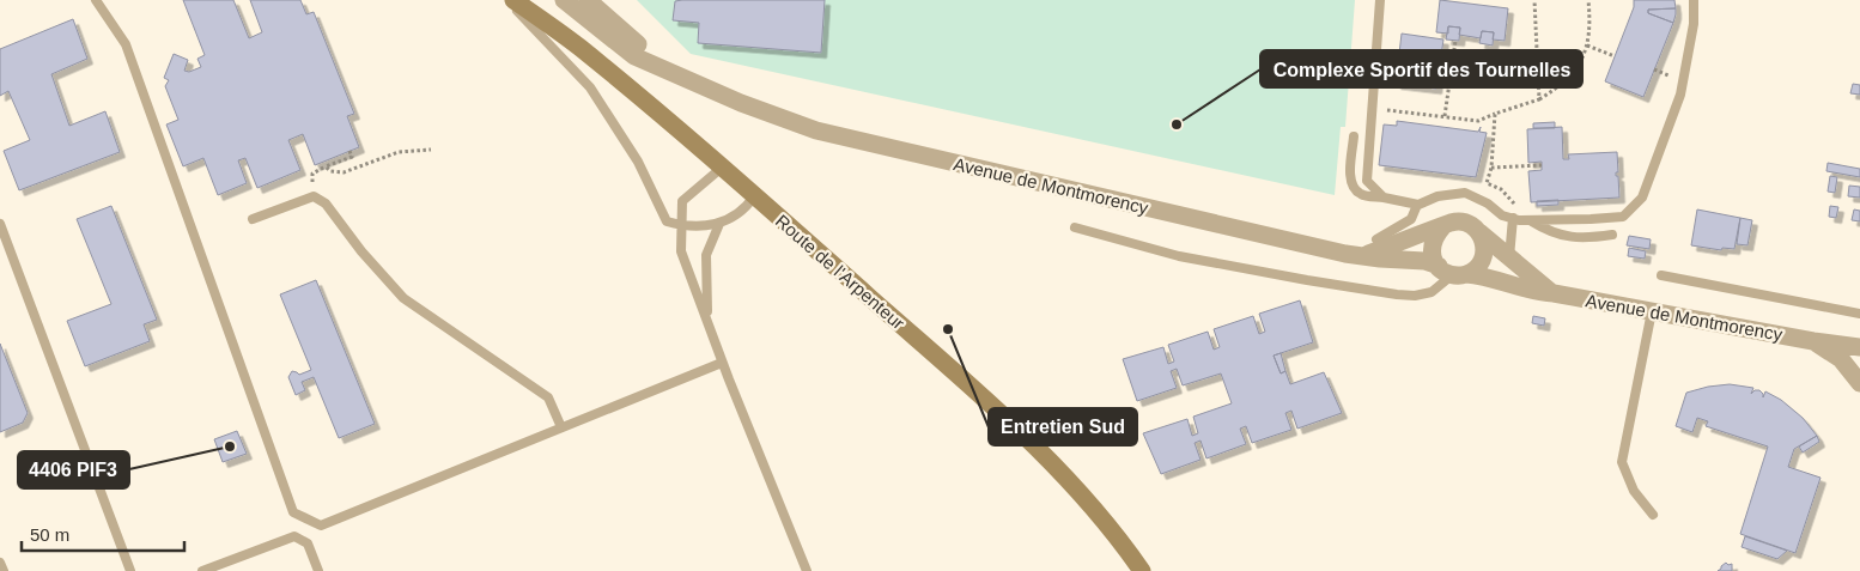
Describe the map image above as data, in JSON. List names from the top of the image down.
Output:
{
  "streets": {
    "main road": ["Route de l'Arpenteur"],
    "street": ["Avenue de Montmorency"]
  },
  "places": ["Complexe Sportif des Tournelles", "Entretien Sud", "4406 PIF3"],
  "scale_bar": "50 m"
}
